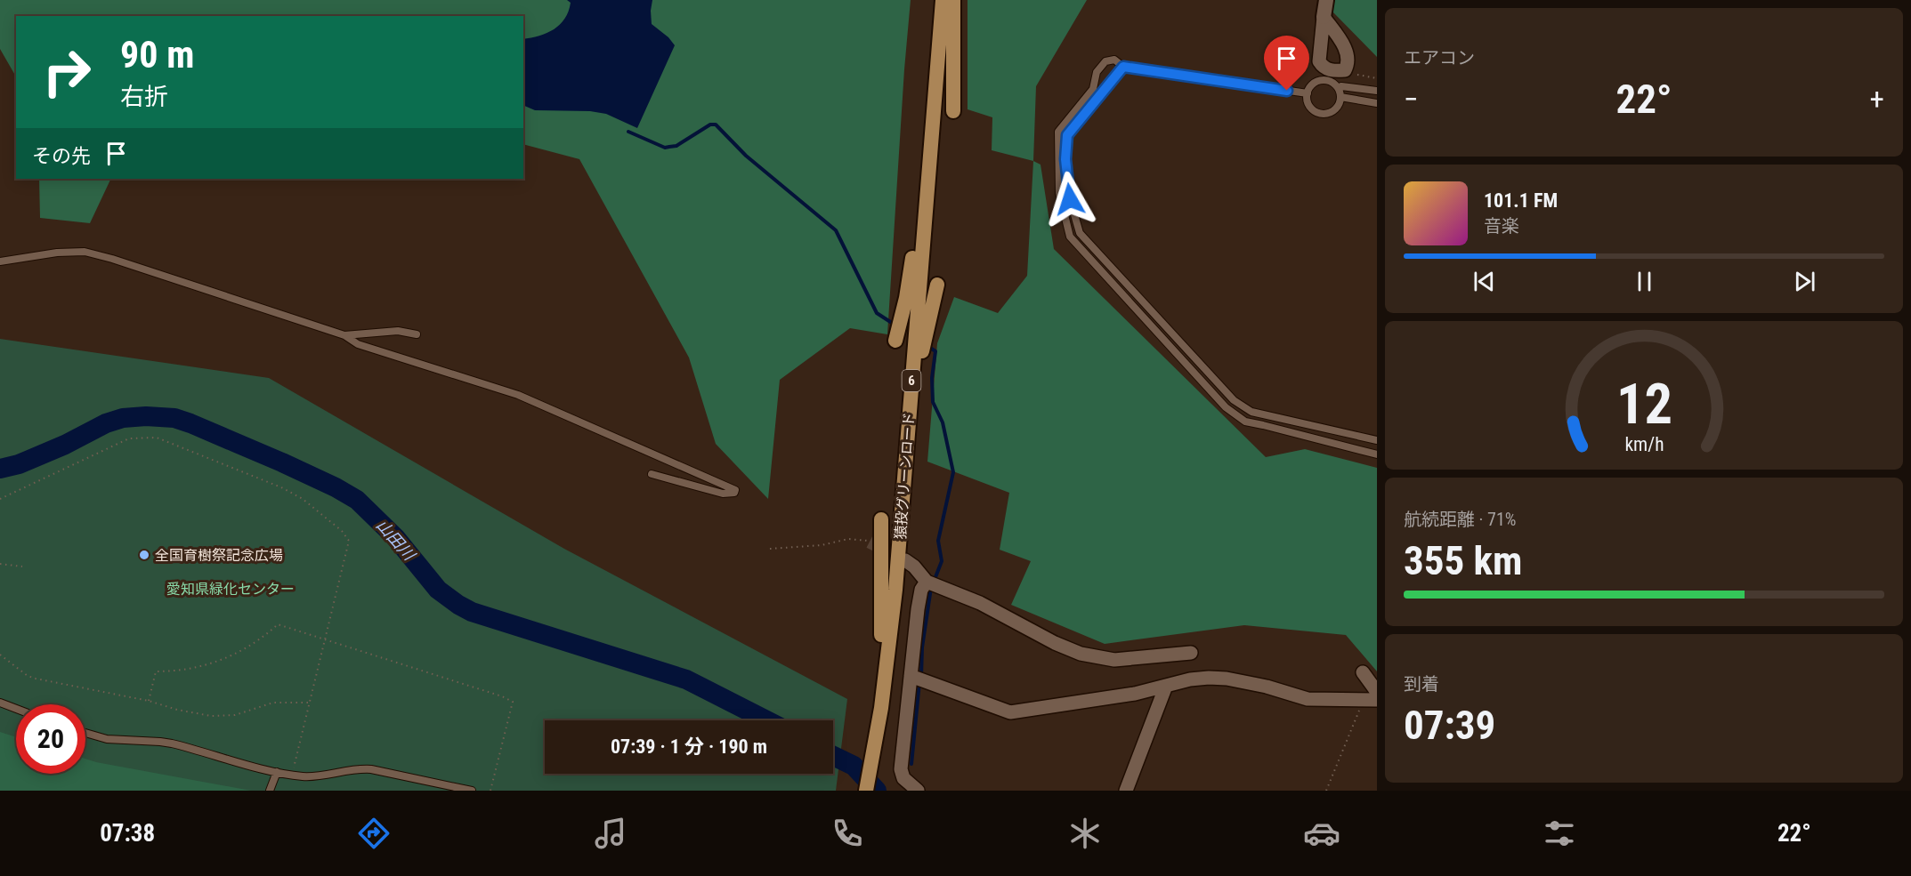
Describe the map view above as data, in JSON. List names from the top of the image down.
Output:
{
  "streets": {
    "main road": ["6", "猿投グリーンロード"]
  },
  "water": ["山田川"],
  "parks": ["愛知県緑化センター"],
  "places": ["全国育樹祭記念広場"],
  "page": {
    "tile": [
      "エアコン",
      ["航続距離 · 71%", "355 km"],
      ["到着", "07:39"]
    ],
    "turn": ["90 m", "右折"],
    "heat": ["−", "22°", "+"],
    "then": "その先",
    "song": ["101.1 FM", "音楽"],
    "limit": "20",
    "trip": "07:39 · 1 分 · 190 m",
    "tabs": ["07:38", "22°"],
    "gauge": ["12", "km/h"]
  }
}
